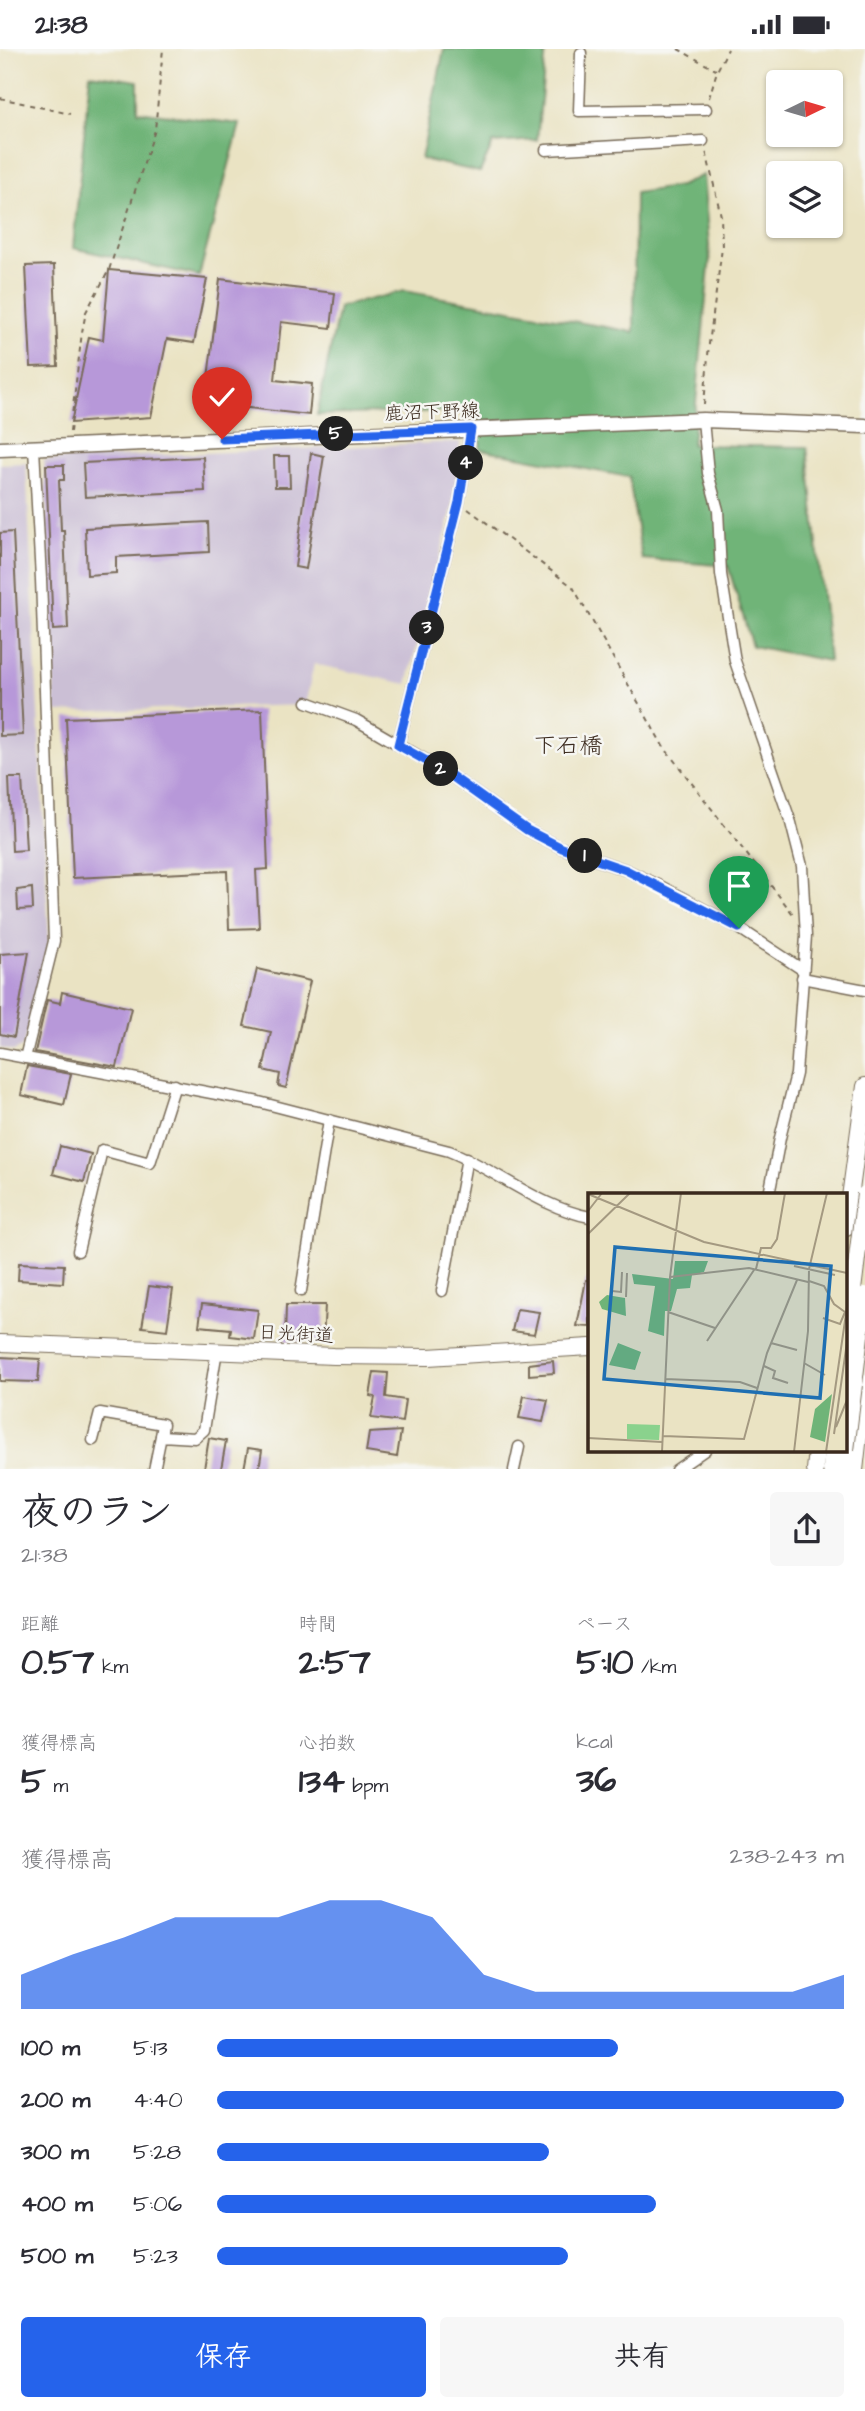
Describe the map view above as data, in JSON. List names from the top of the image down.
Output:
{
  "streets": {
    "highway": ["日光街道"],
    "main road": ["鹿沼下野線"]
  },
  "districts": ["下石橋"],
  "north": "right",
  "page": {
    "status": "21:38",
    "pins": [
      "5",
      "4",
      "3",
      "2",
      "1"
    ],
    "heading": ["夜のラン", "21:38"],
    "stats": [
      ["距離", "0.57 km"],
      ["時間", "2:57"],
      ["ペース", "5:10 /km"],
      ["獲得標高", "5 m"],
      ["心拍数", "134 bpm"],
      ["kcal", "36"]
    ],
    "chart": ["獲得標高", "238–243 m"],
    "list": [
      {
        "name": "100 m",
        "note": "5:13"
      },
      {
        "name": "200 m",
        "note": "4:40"
      },
      {
        "name": "300 m",
        "note": "5:28"
      },
      {
        "name": "400 m",
        "note": "5:06"
      },
      {
        "name": "500 m",
        "note": "5:23"
      }
    ],
    "buttons": ["保存", "共有"]
  }
}
